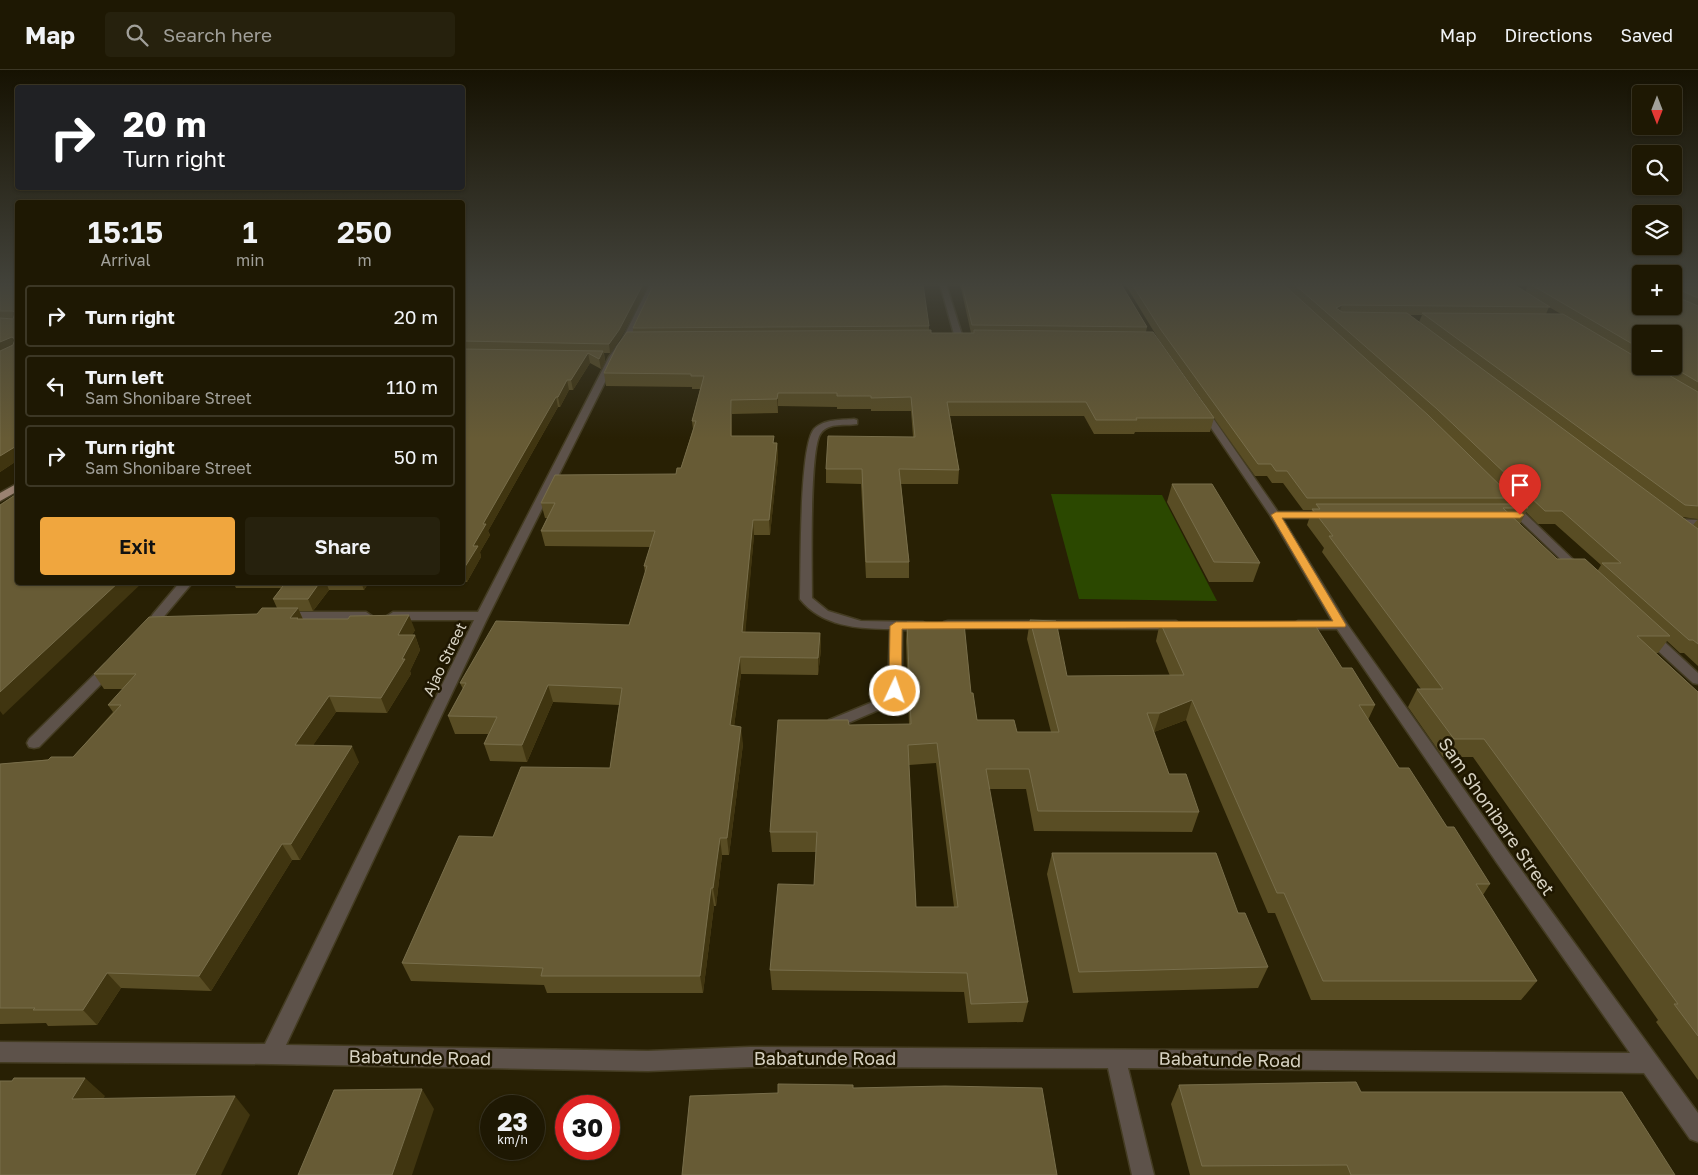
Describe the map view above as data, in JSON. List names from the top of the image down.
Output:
{
  "streets": {
    "street": ["Ajao Street", "Sam Shonibare Street", "Babatunde Road"]
  },
  "crossings": [
    ["Ajao Street", "Babatunde Road"],
    ["Sam Shonibare Street", "Babatunde Road"]
  ],
  "north": "bottom",
  "page": {
    "header": "Map",
    "search": "Search here",
    "nav": ["Map", "Directions", "Saved"],
    "map_buttons": ["+", "−"],
    "turn": ["20 m", "Turn right"],
    "eta": [
      "15:15",
      "Arrival",
      "1",
      "min",
      "250",
      "m"
    ],
    "list": [
      {
        "name": "Turn right",
        "value": "20 m"
      },
      {
        "name": "Turn left",
        "note": "Sam Shonibare Street",
        "value": "110 m"
      },
      {
        "name": "Turn right",
        "note": "Sam Shonibare Street",
        "value": "50 m"
      }
    ],
    "buttons": ["Exit", "Share"],
    "speed": "23 km/h",
    "limit": "30"
  }
}
